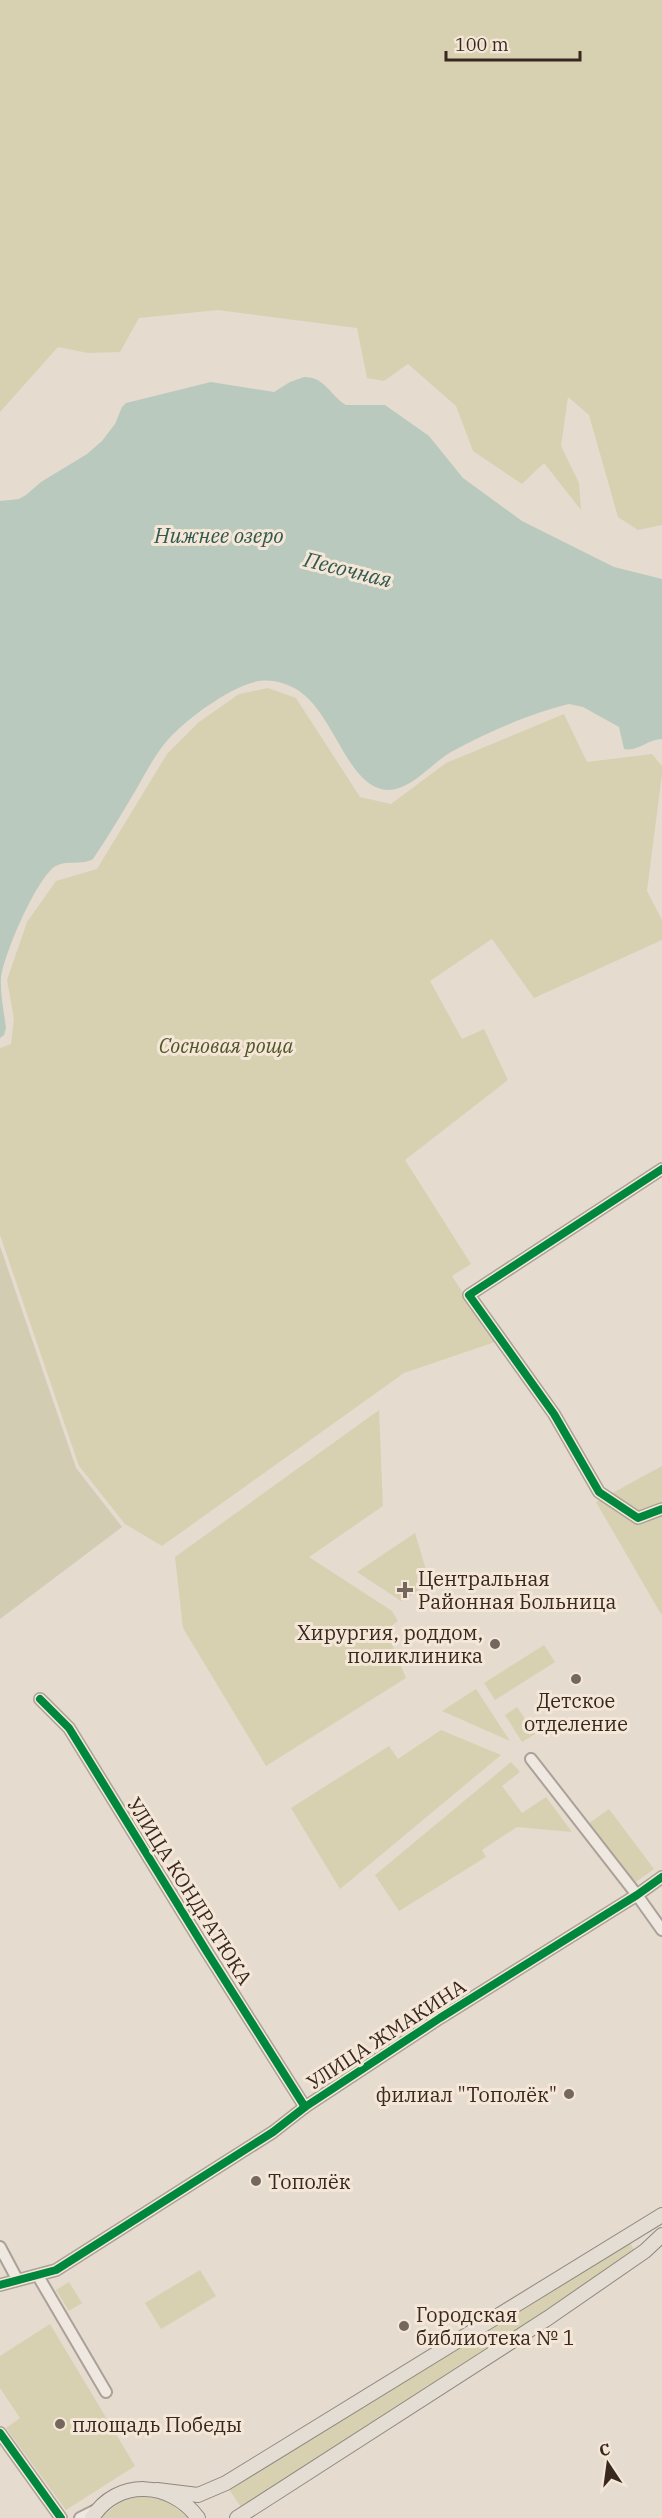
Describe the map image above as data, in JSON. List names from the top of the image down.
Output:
{
  "streets": {
    "street": ["УЛИЦА КОНДРАТЮКА", "УЛИЦА ЖМАКИНА"]
  },
  "crossings": [
    ["УЛИЦА КОНДРАТЮКА", "УЛИЦА ЖМАКИНА"]
  ],
  "water": ["Нижнее озеро", "Песочная"],
  "parks": ["Сосновая роща"],
  "places": {
    "health": ["Центральная Районная Больница"],
    "other": [
      "Хирургия, роддом, поликлиника",
      "Детское отделение",
      "филиал \"Тополёк\"",
      "Тополёк",
      "Городская библиотека № 1",
      "площадь Победы"
    ]
  },
  "scale_bar": "100 m",
  "north": "top"
}
